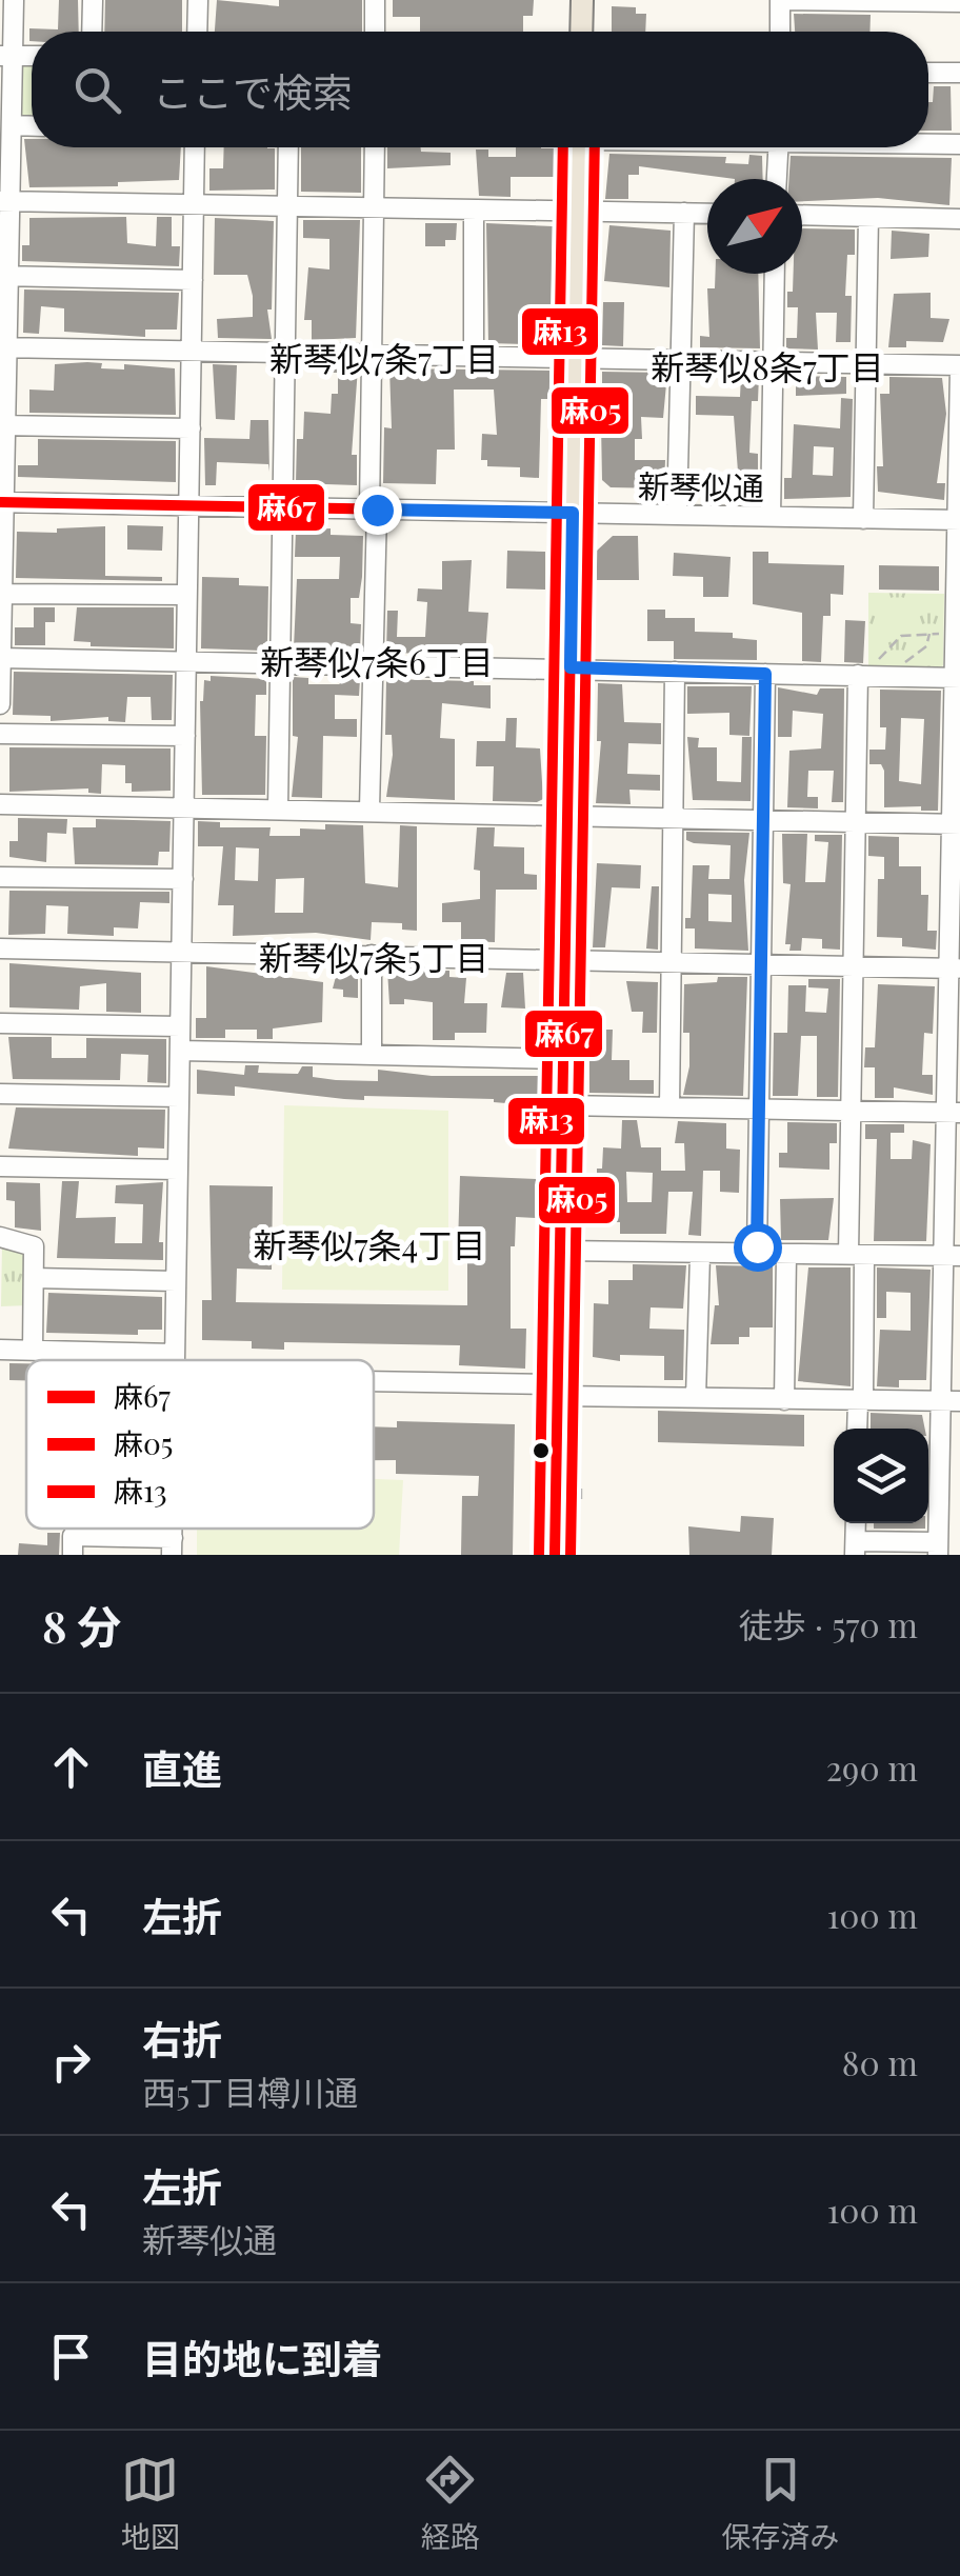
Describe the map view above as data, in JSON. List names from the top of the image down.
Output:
{
  "streets": {
    "street": ["新琴似通"]
  },
  "districts": [
    "新琴似7条7丁目",
    "新琴似8条7丁目",
    "新琴似7条6丁目",
    "新琴似7条5丁目",
    "新琴似7条4丁目"
  ],
  "lines": ["transit line 麻05", "transit line 麻13", "transit line 麻67"],
  "legend": ["麻67", "麻05", "麻13"],
  "north": "top right",
  "page": {
    "search": "ここで検索",
    "heading": ["8 分", "徒歩 · 570 m"],
    "list": [
      ["直進", "290 m"],
      ["左折", "100 m"],
      ["右折", "西5丁目樽川通", "80 m"],
      ["左折", "新琴似通", "100 m"],
      "目的地に到着"
    ],
    "nav": ["地図", "経路", "保存済み"]
  }
}
